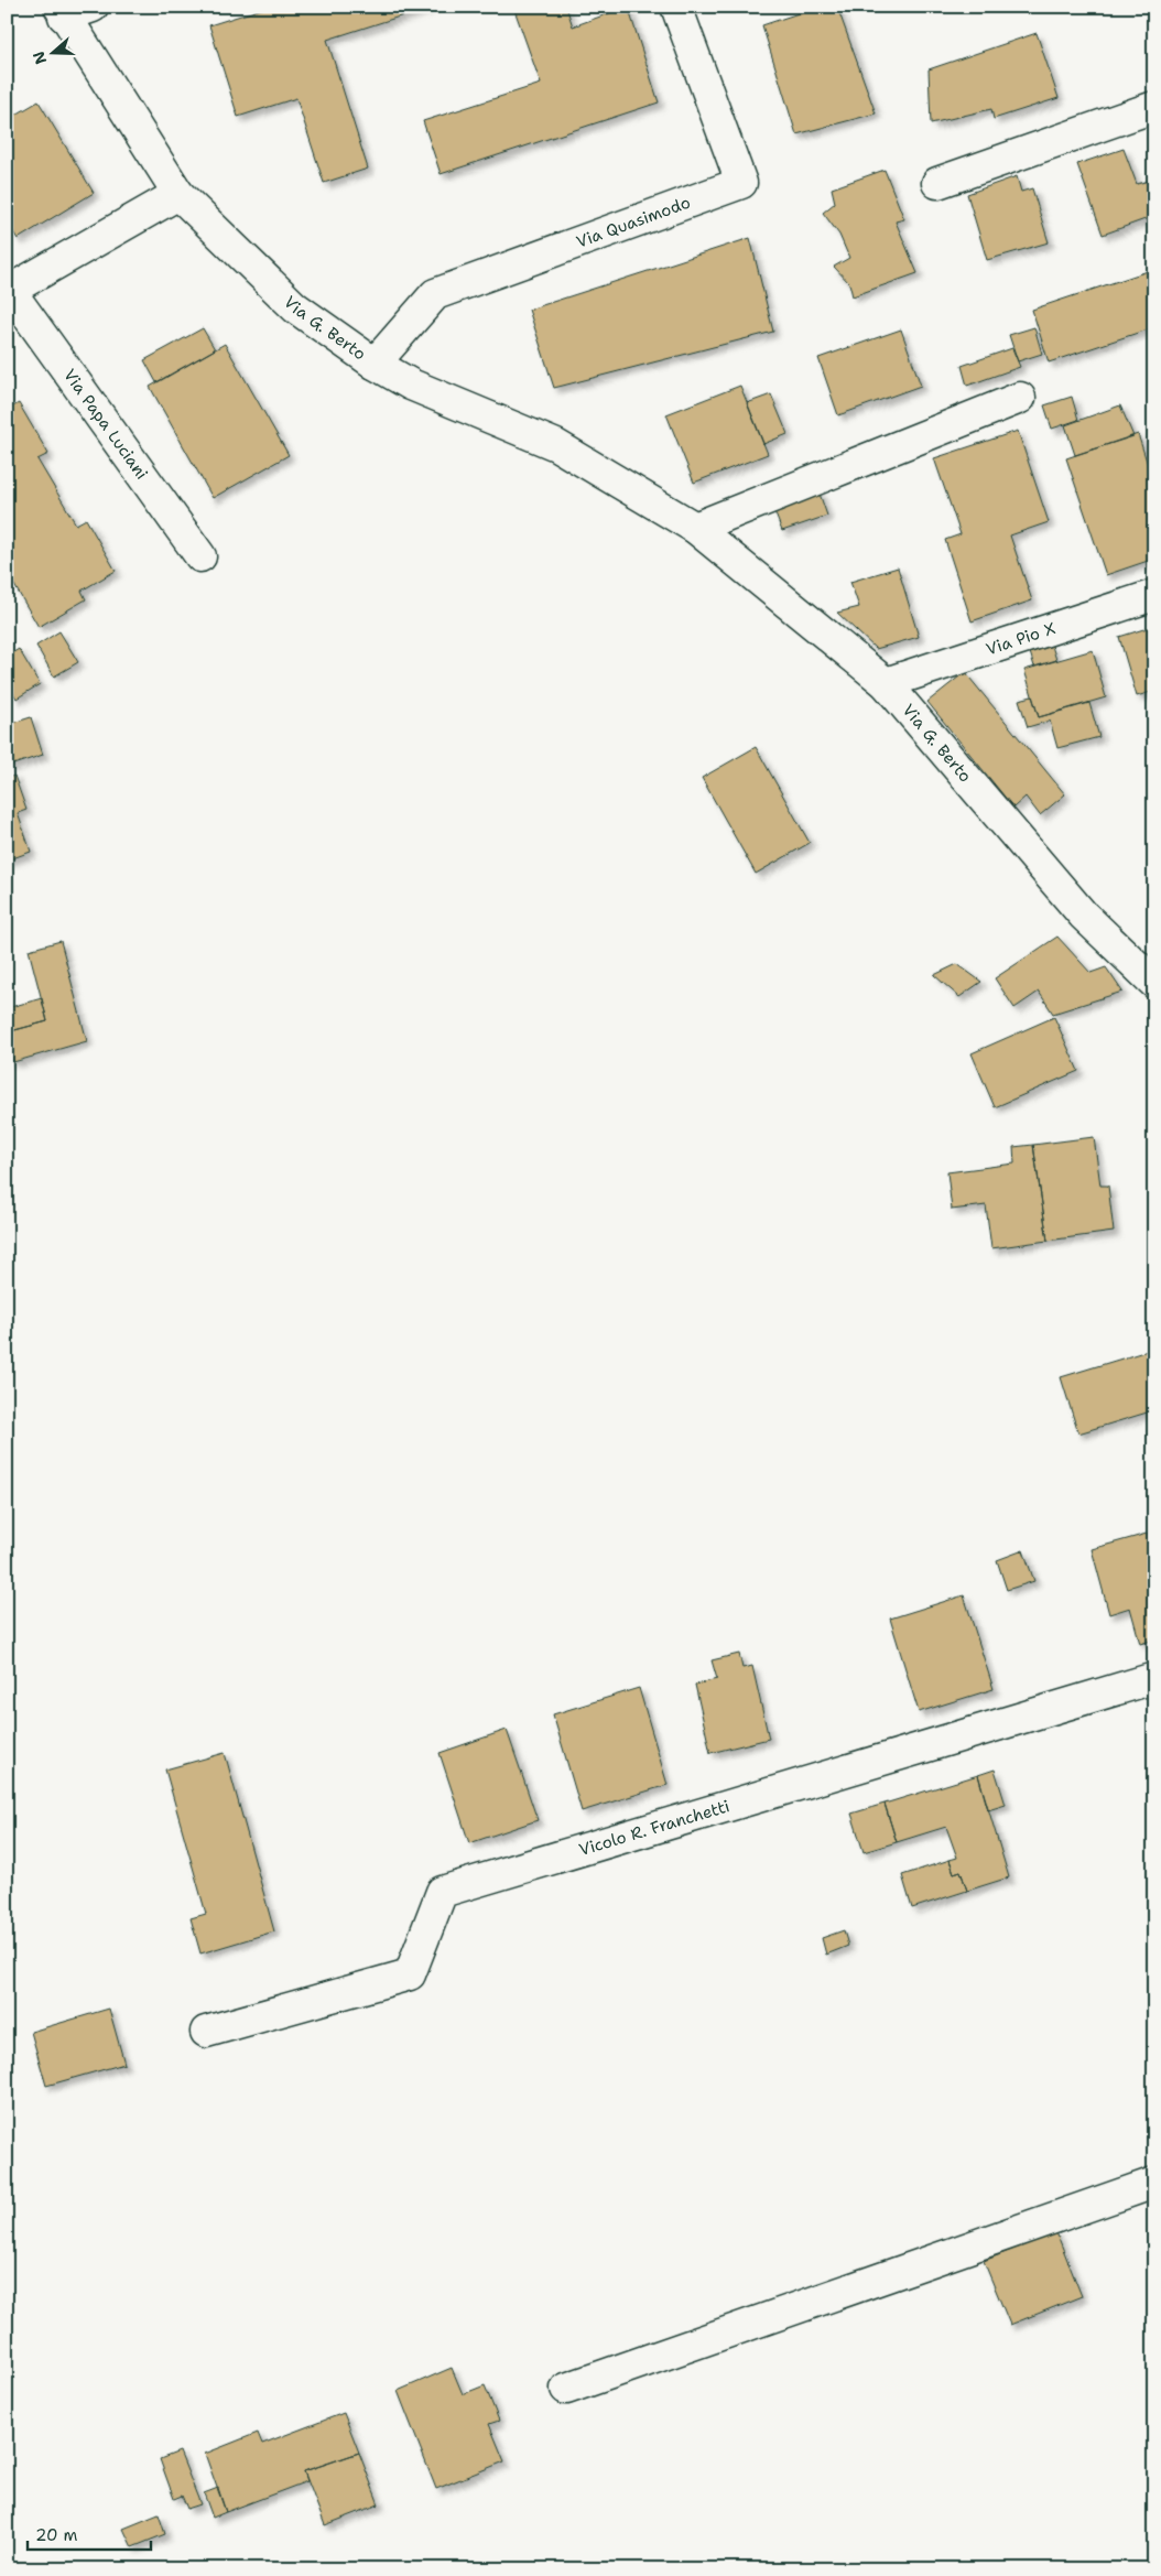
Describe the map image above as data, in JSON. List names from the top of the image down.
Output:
{
  "streets": {
    "street": [
      "Via Quasimodo",
      "Via G. Berto",
      "Via Papa Luciani",
      "Via Pio X",
      "Vicolo R. Franchetti"
    ]
  },
  "crossings": [
    ["Via Quasimodo", "Via G. Berto"],
    ["Via G. Berto", "Via Papa Luciani"],
    ["Via G. Berto", "Via Pio X"]
  ],
  "scale_bar": "20 m",
  "north": "left"
}
